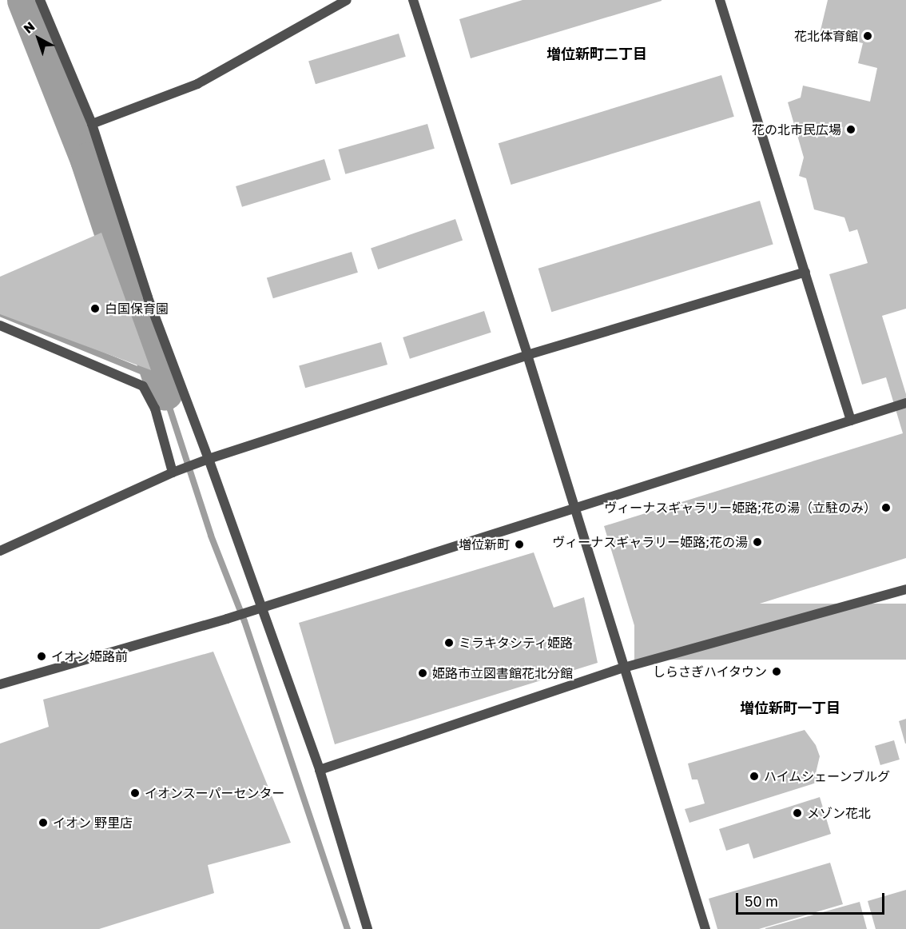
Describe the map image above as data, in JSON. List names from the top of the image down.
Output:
{
  "districts": ["増位新町二丁目", "増位新町一丁目"],
  "places": [
    "花北体育館",
    "花の北市民広場",
    "白国保育園",
    "ヴィーナスギャラリー姫路;花の湯（立駐のみ）",
    "ヴィーナスギャラリー姫路;花の湯",
    "増位新町",
    "ミラキタシティ姫路",
    "イオン姫路前",
    "しらさぎハイタウン",
    "姫路市立図書館花北分館",
    "ハイムシェーンブルグ",
    "イオンスーパーセンター",
    "メゾン花北",
    "イオン 野里店"
  ],
  "scale_bar": "50 m",
  "north": "top left"
}
